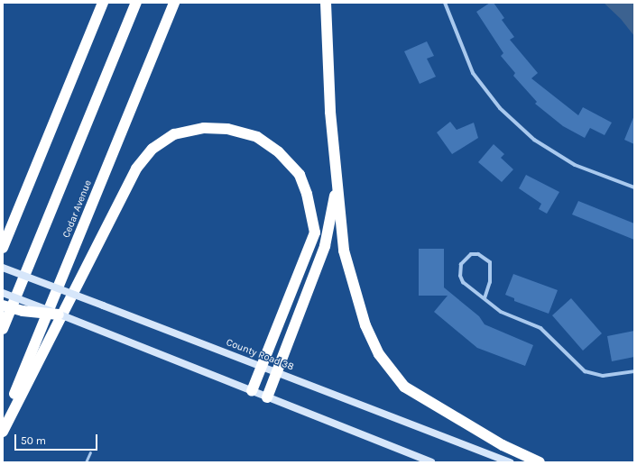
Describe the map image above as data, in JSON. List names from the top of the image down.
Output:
{
  "streets": {
    "highway": ["Cedar Avenue"],
    "main road": ["County Road 38"]
  },
  "scale_bar": "50 m"
}
